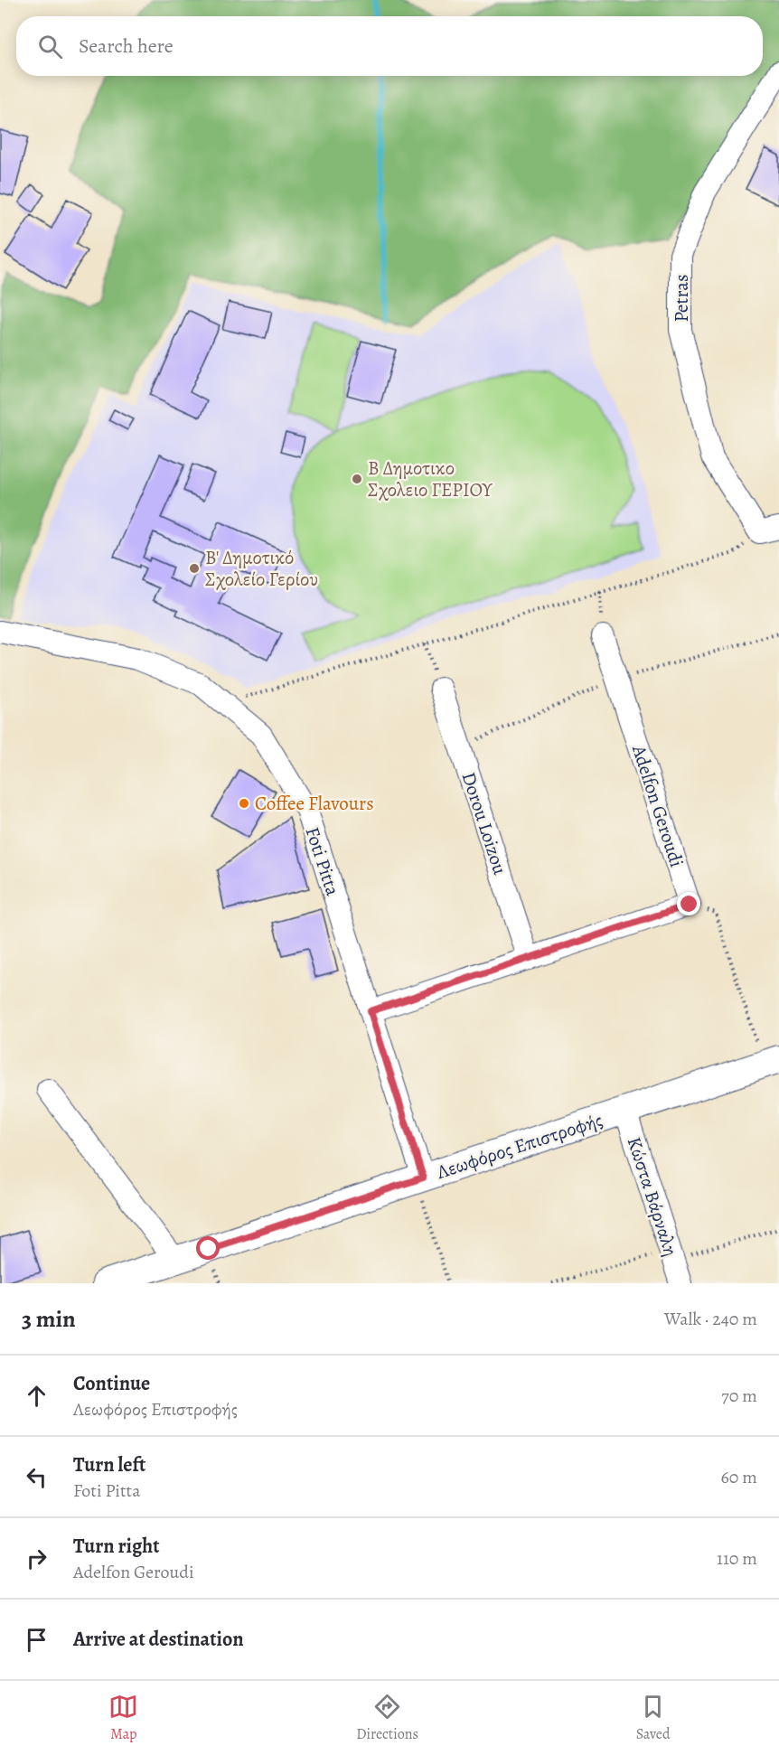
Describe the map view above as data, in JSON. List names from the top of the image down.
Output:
{
  "streets": {
    "street": [
      "Petras",
      "Adelfon Geroudi",
      "Dorou Loizou",
      "Foti Pitta",
      "Λεωφόρος Επιστροφής",
      "Κώστα Βάρναλη"
    ]
  },
  "crossings": [
    ["Foti Pitta", "Λεωφόρος Επιστροφής"],
    ["Λεωφόρος Επιστροφής", "Κώστα Βάρναλη"]
  ],
  "places": ["Β Δημοτικο Σχολειο ΓΕΡΙΟΥ", "Β' Δημοτικό Σχολείο Γερίου", "Coffee Flavours"],
  "page": {
    "search": "Search here",
    "heading": ["3 min", "Walk · 240 m"],
    "list": [
      ["Continue", "Λεωφόρος Επιστροφής", "70 m"],
      ["Turn left", "Foti Pitta", "60 m"],
      ["Turn right", "Adelfon Geroudi", "110 m"],
      "Arrive at destination"
    ],
    "nav": ["Map", "Directions", "Saved"]
  }
}
